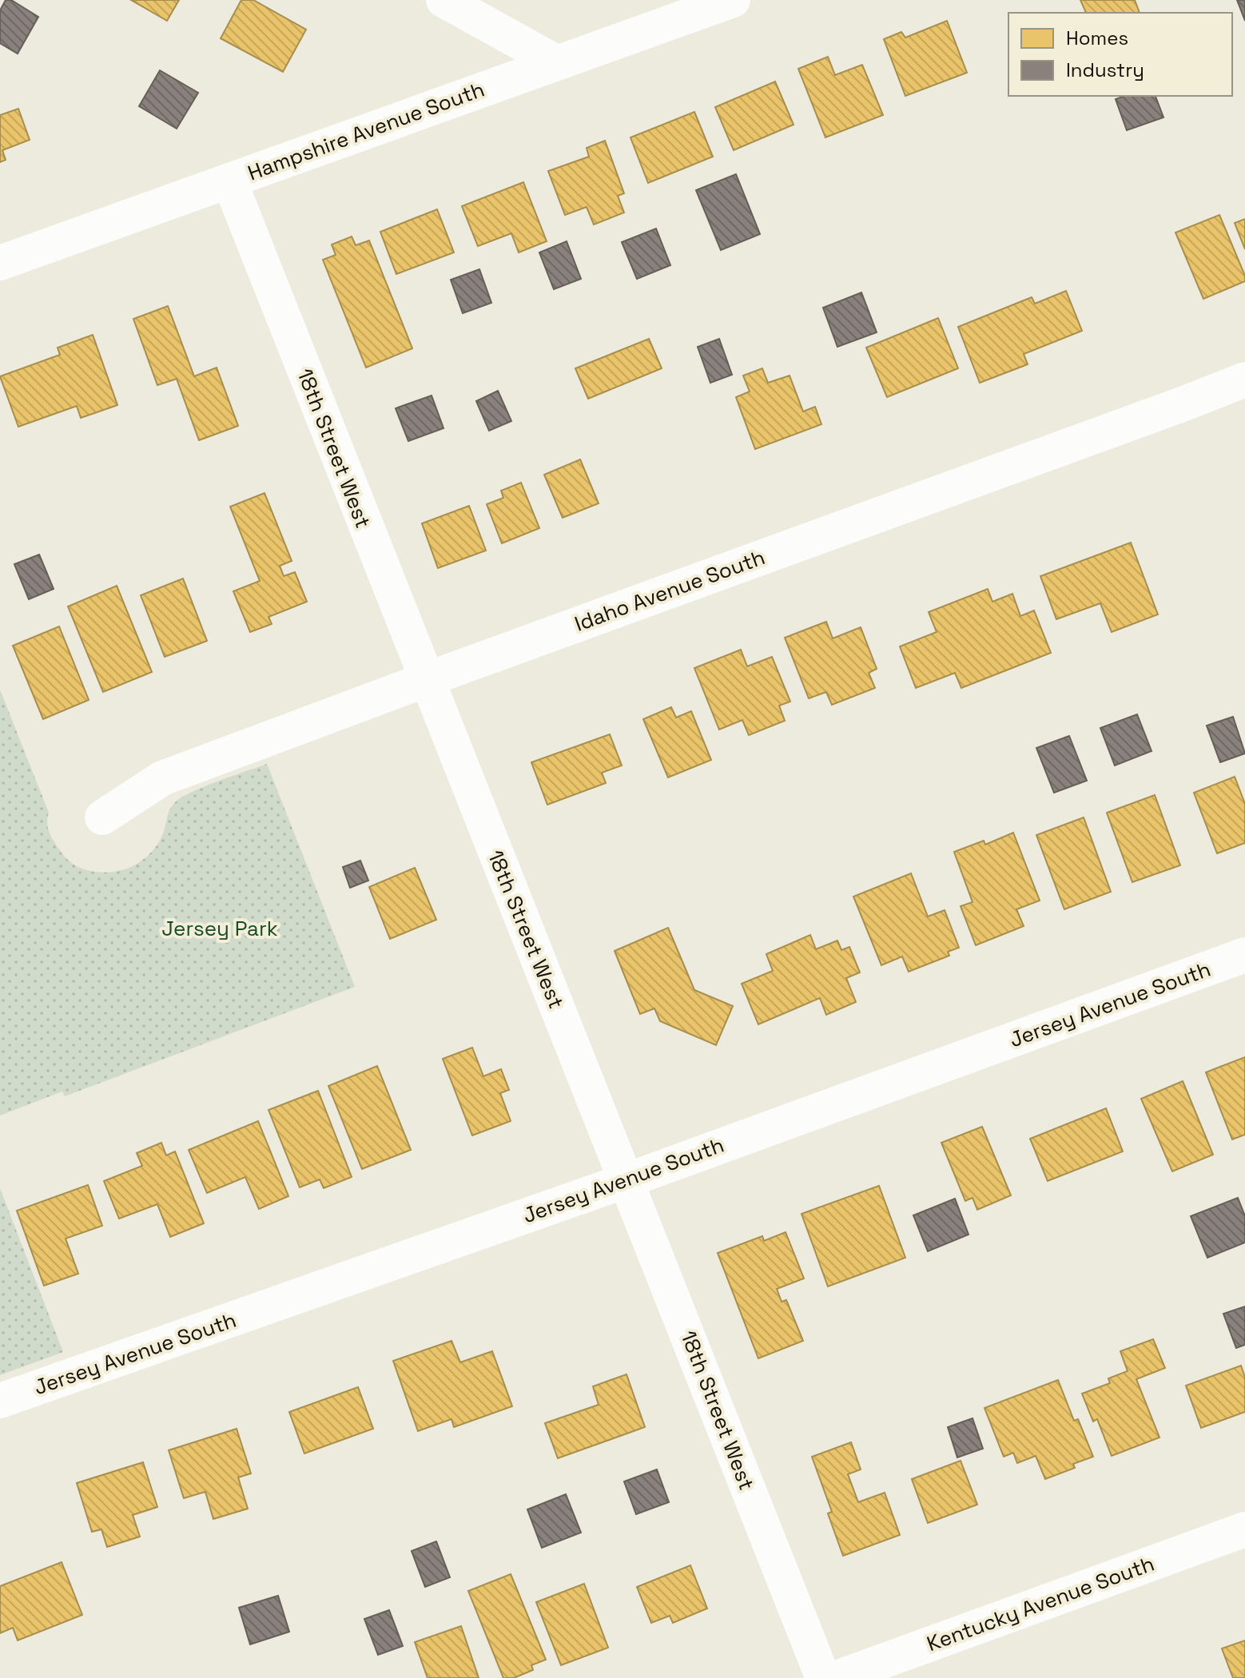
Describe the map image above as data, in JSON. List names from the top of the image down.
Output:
{
  "streets": {
    "street": [
      "Hampshire Avenue South",
      "18th Street West",
      "Idaho Avenue South",
      "Jersey Avenue South",
      "Kentucky Avenue South"
    ]
  },
  "crossings": [
    ["Hampshire Avenue South", "18th Street West"],
    ["18th Street West", "Idaho Avenue South"],
    ["18th Street West", "Jersey Avenue South"]
  ],
  "parks": ["Jersey Park"],
  "legend": ["Homes", "Industry"]
}
